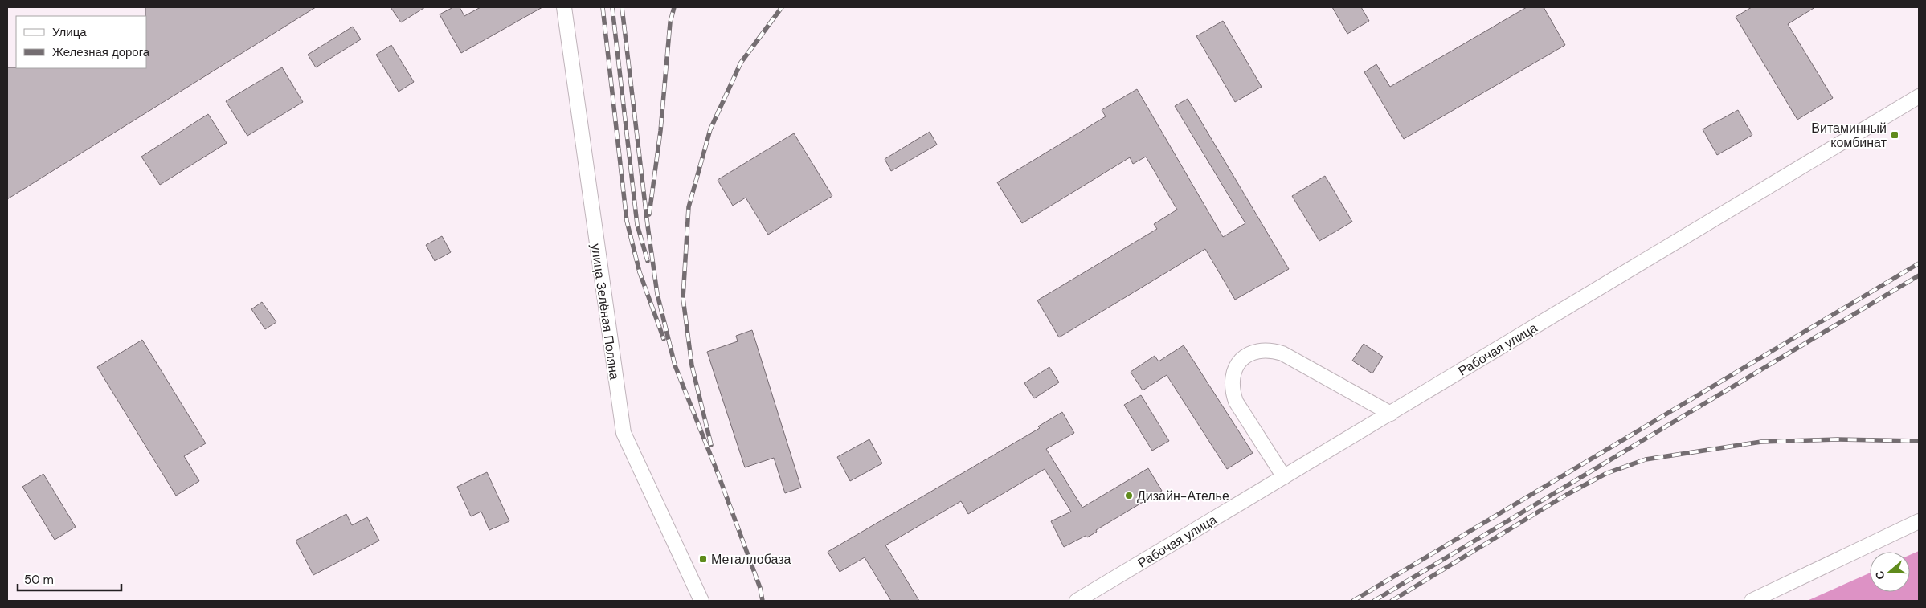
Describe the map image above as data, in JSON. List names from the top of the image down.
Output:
{
  "streets": {
    "street": ["улица Зелёная Поляна", "Рабочая улица"]
  },
  "places": {
    "transit": ["Витаминный комбинат", "Металлобаза"],
    "other": ["Дизайн-Ателье"]
  },
  "legend": ["Улица", "Железная дорога"],
  "scale_bar": "50 m",
  "north": "left"
}
